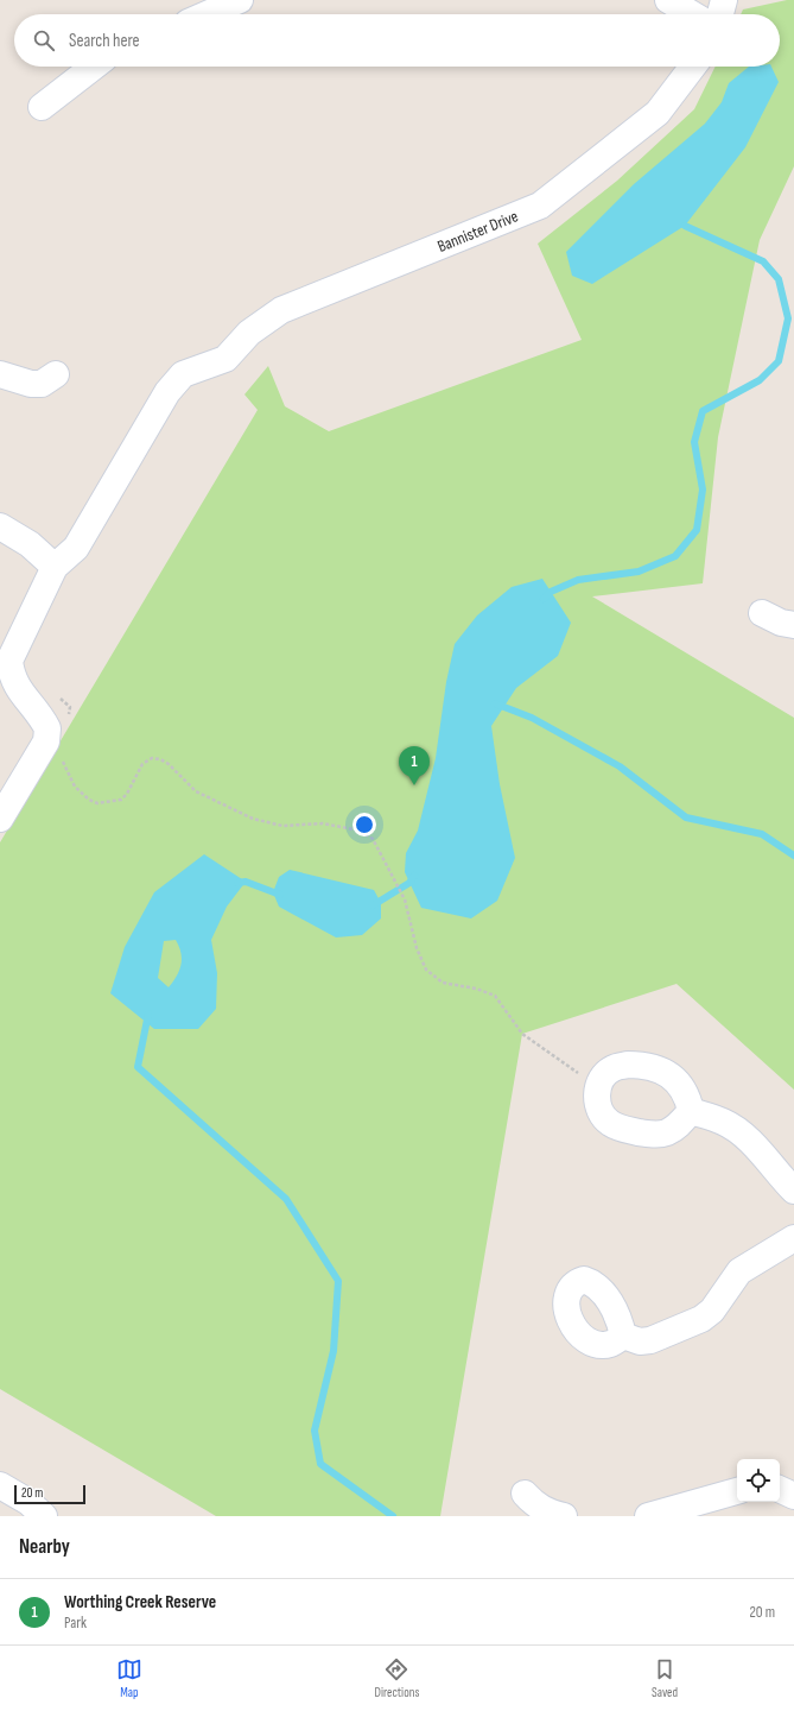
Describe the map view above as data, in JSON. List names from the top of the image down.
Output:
{
  "streets": {
    "street": ["Bannister Drive"]
  },
  "scale_bar": "20 m",
  "page": {
    "search": "Search here",
    "pins": "1",
    "scale": "20 m",
    "heading": "Nearby",
    "list": [
      {
        "mark": "1",
        "name": "Worthing Creek Reserve",
        "note": "Park",
        "value": "20 m"
      }
    ],
    "nav": ["Map", "Directions", "Saved"]
  }
}
